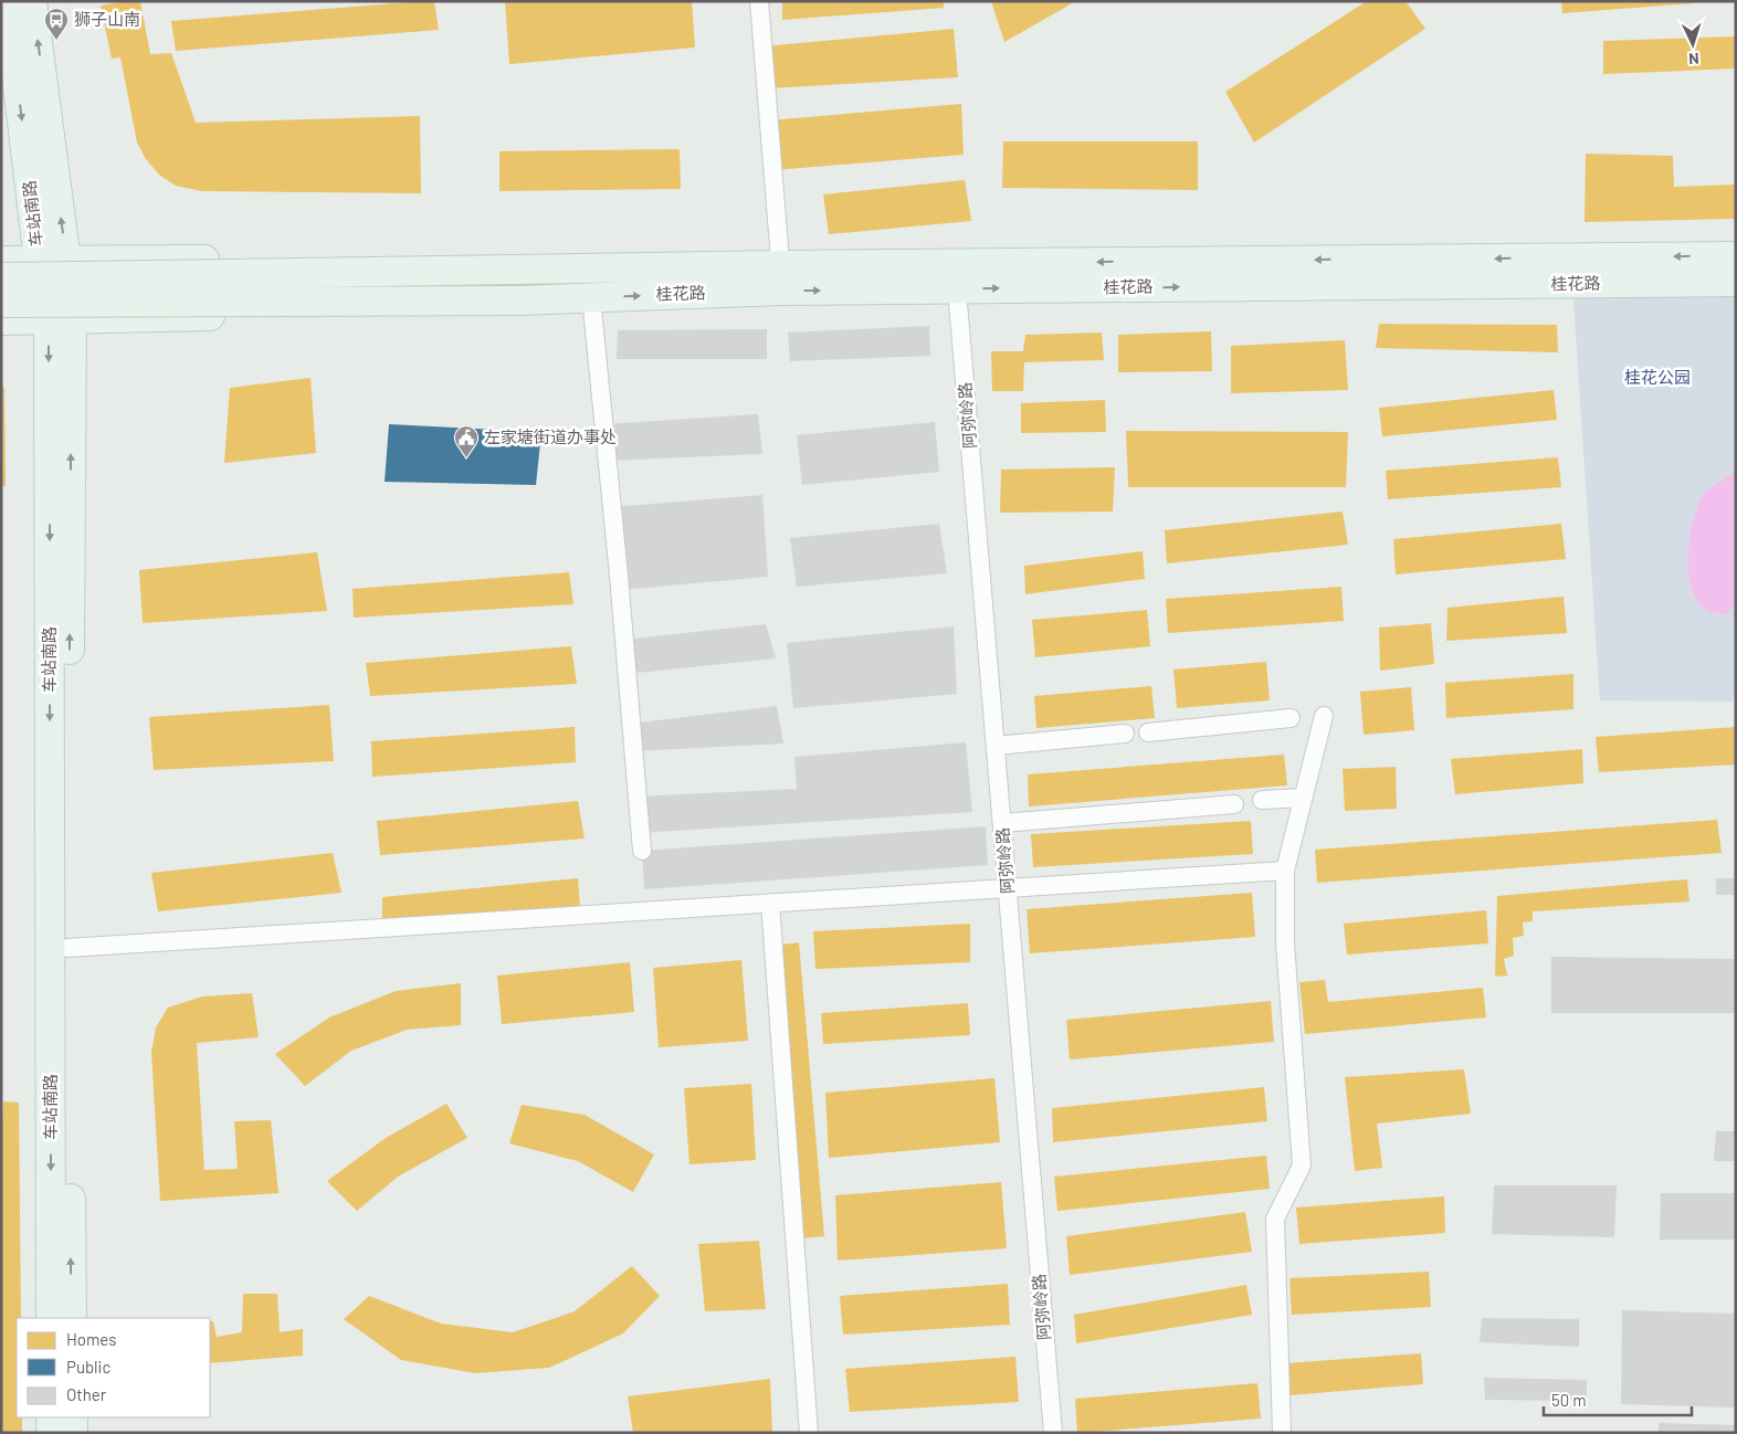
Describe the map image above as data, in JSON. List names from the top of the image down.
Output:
{
  "streets": {
    "main road": ["车站南路", "桂花路"],
    "street": ["阿弥岭路"]
  },
  "crossings": [
    ["桂花路", "阿弥岭路"]
  ],
  "parks": ["桂花公园"],
  "places": {
    "bus stop": ["狮子山南"],
    "public building": ["左家塘街道办事处"]
  },
  "legend": ["Homes", "Public", "Other"],
  "scale_bar": "50 m",
  "north": "bottom"
}
